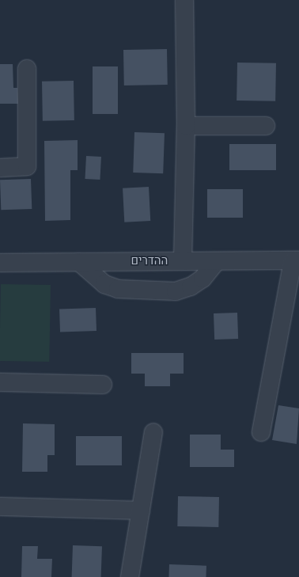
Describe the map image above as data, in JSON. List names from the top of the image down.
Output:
{
  "streets": {
    "street": ["ההדרים"]
  }
}
